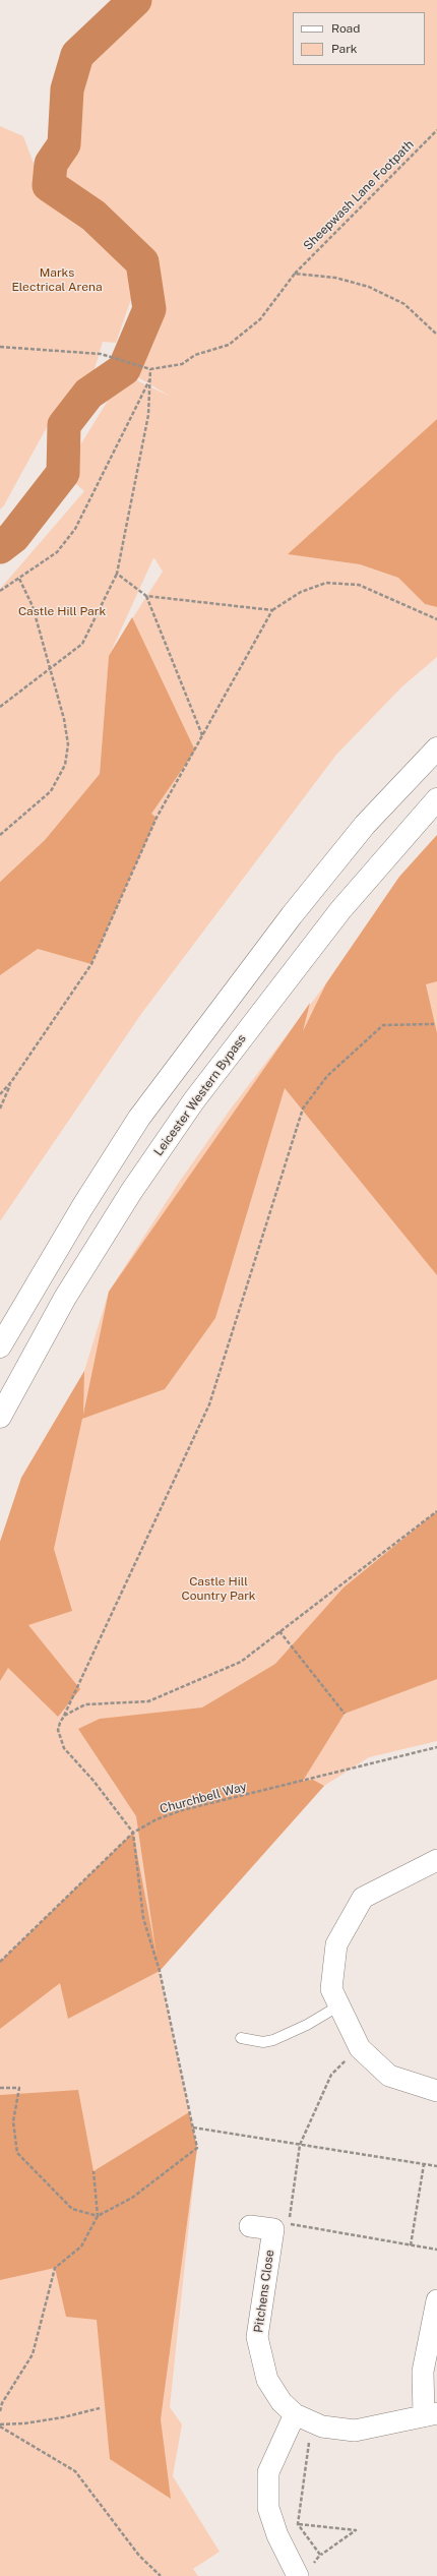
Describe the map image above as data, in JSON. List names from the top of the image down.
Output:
{
  "streets": {
    "highway": ["Leicester Western Bypass"],
    "street": ["Pitchens Close"],
    "path": ["Sheepwash Lane Footpath", "Churchbell Way"]
  },
  "parks": ["Marks Electrical Arena", "Castle Hill Park", "Castle Hill Country Park"],
  "legend": ["Road", "Park"]
}
